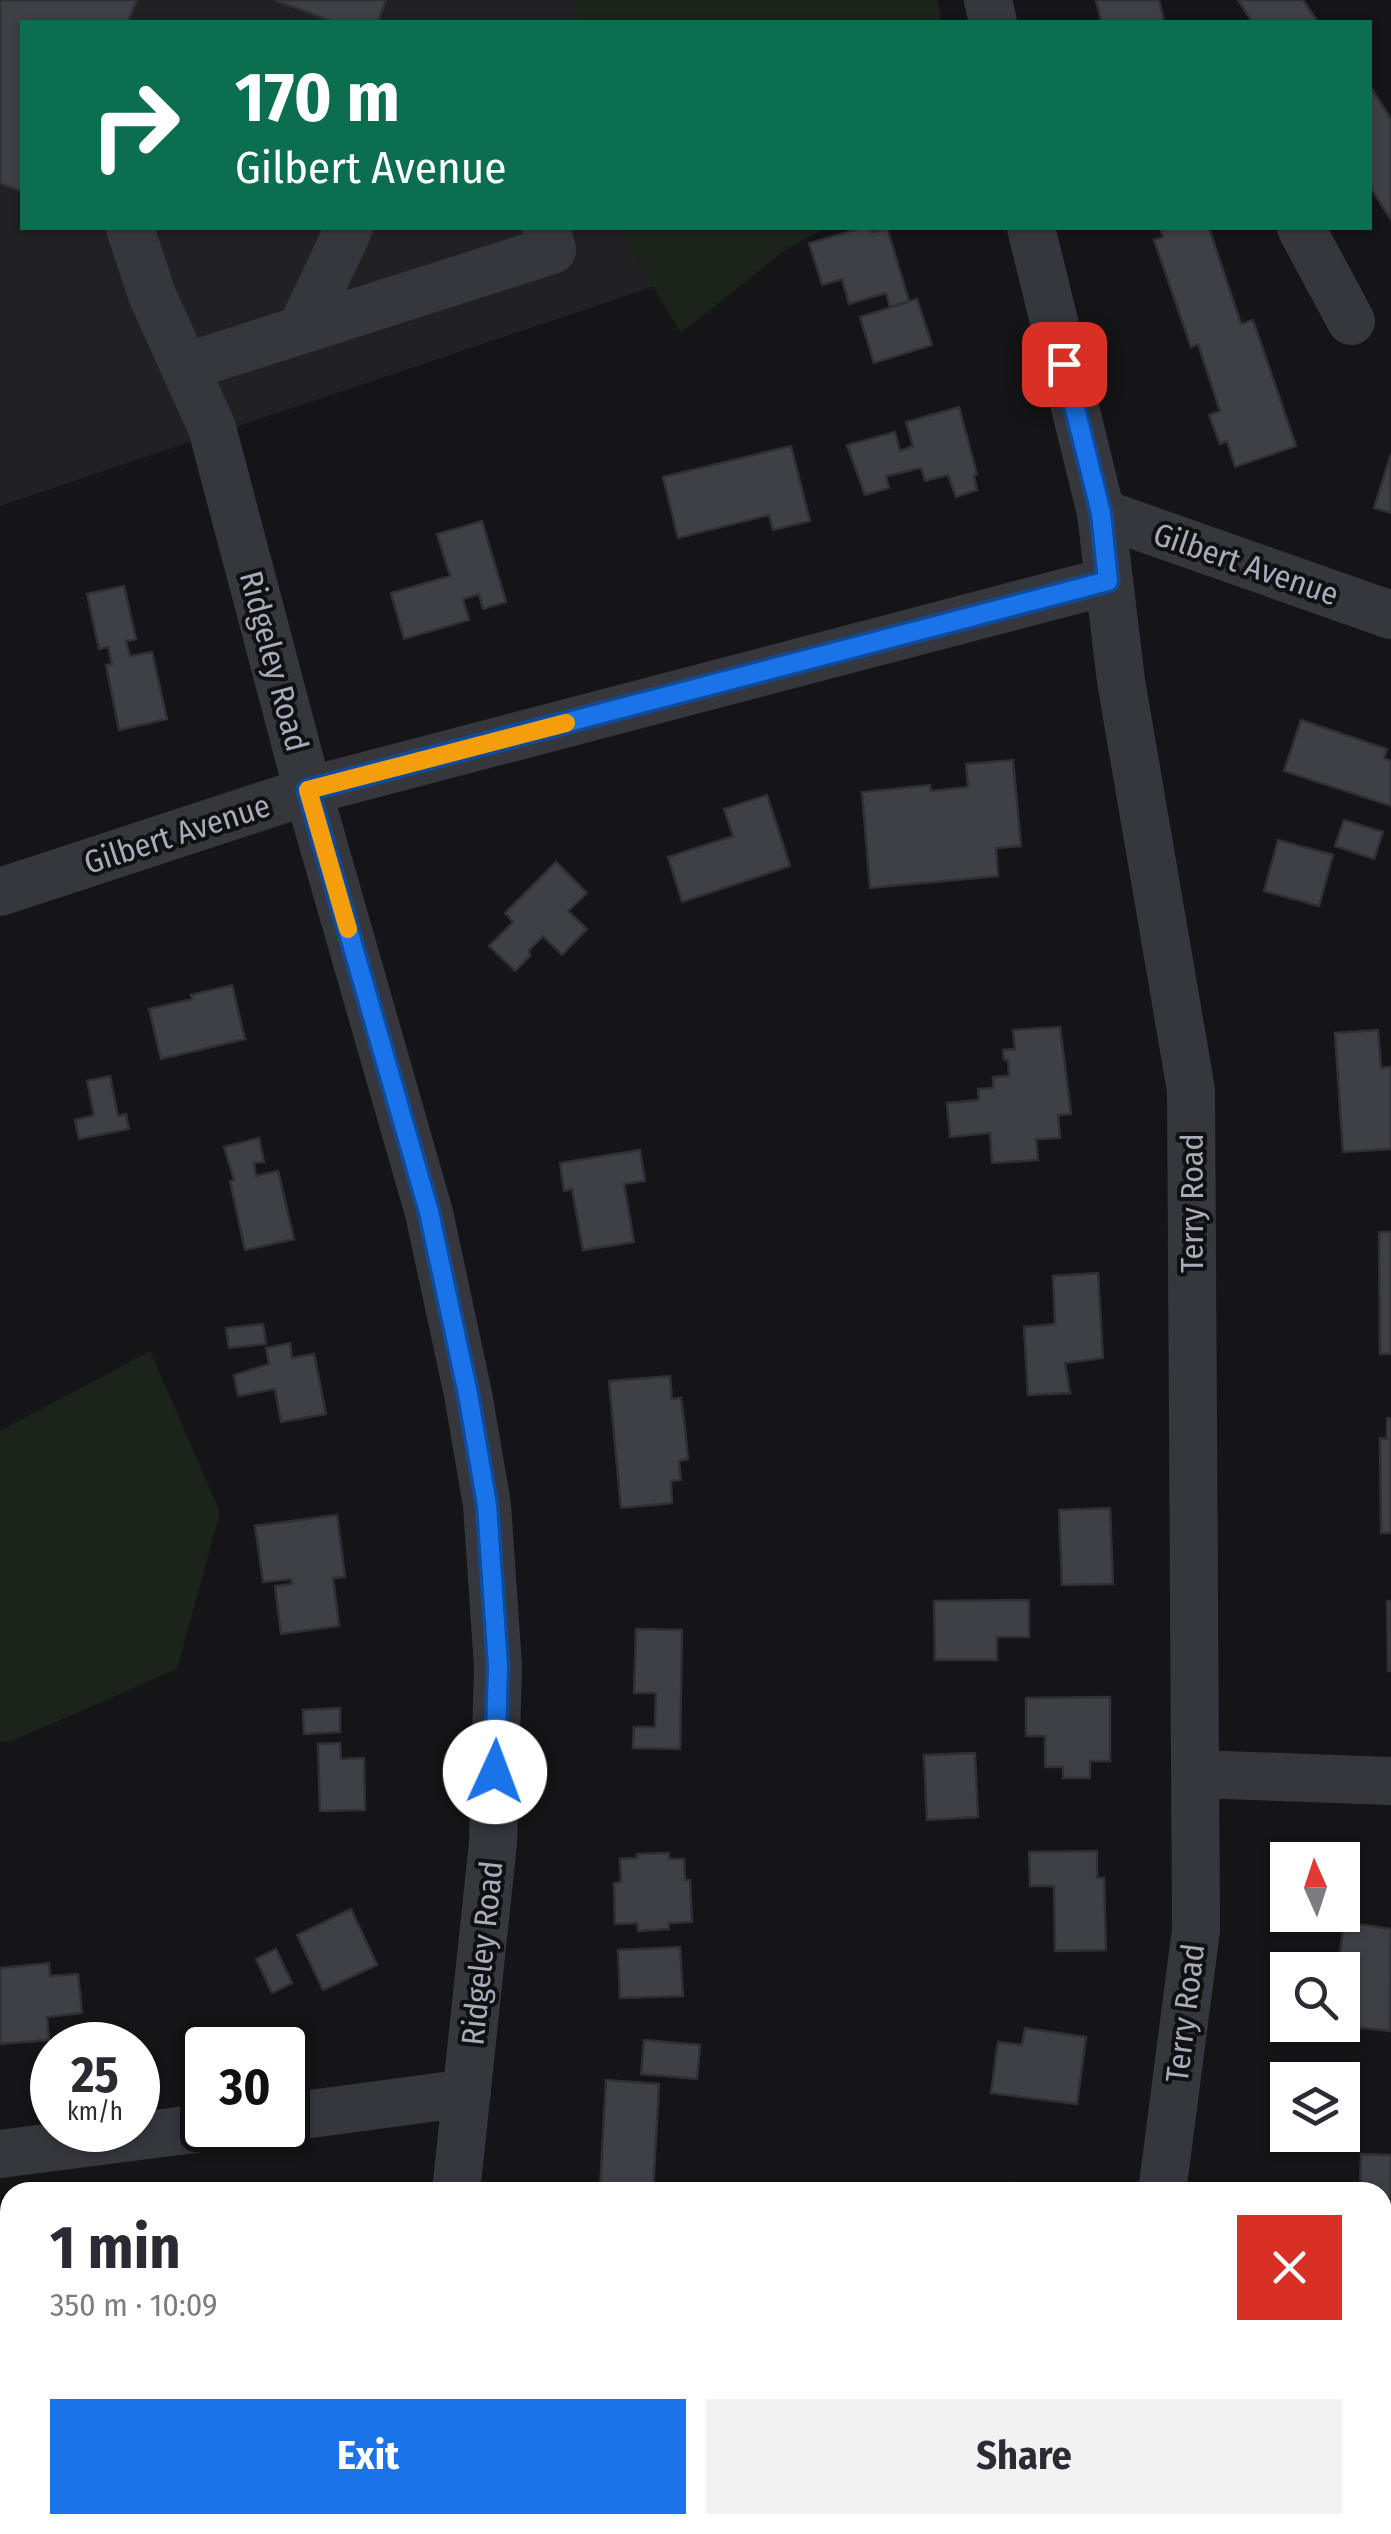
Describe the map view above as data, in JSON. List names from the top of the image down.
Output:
{
  "streets": {
    "street": ["Gilbert Avenue", "Ridgeley Road", "Terry Road"]
  },
  "crossings": [
    ["Gilbert Avenue", "Ridgeley Road"],
    ["Gilbert Avenue", "Terry Road"]
  ],
  "north": "top",
  "page": {
    "turn": ["170 m", "Gilbert Avenue"],
    "speed": "25 km/h",
    "limit": "30",
    "heading": ["1 min", "350 m · 10:09"],
    "buttons": ["Exit", "Share"]
  }
}
